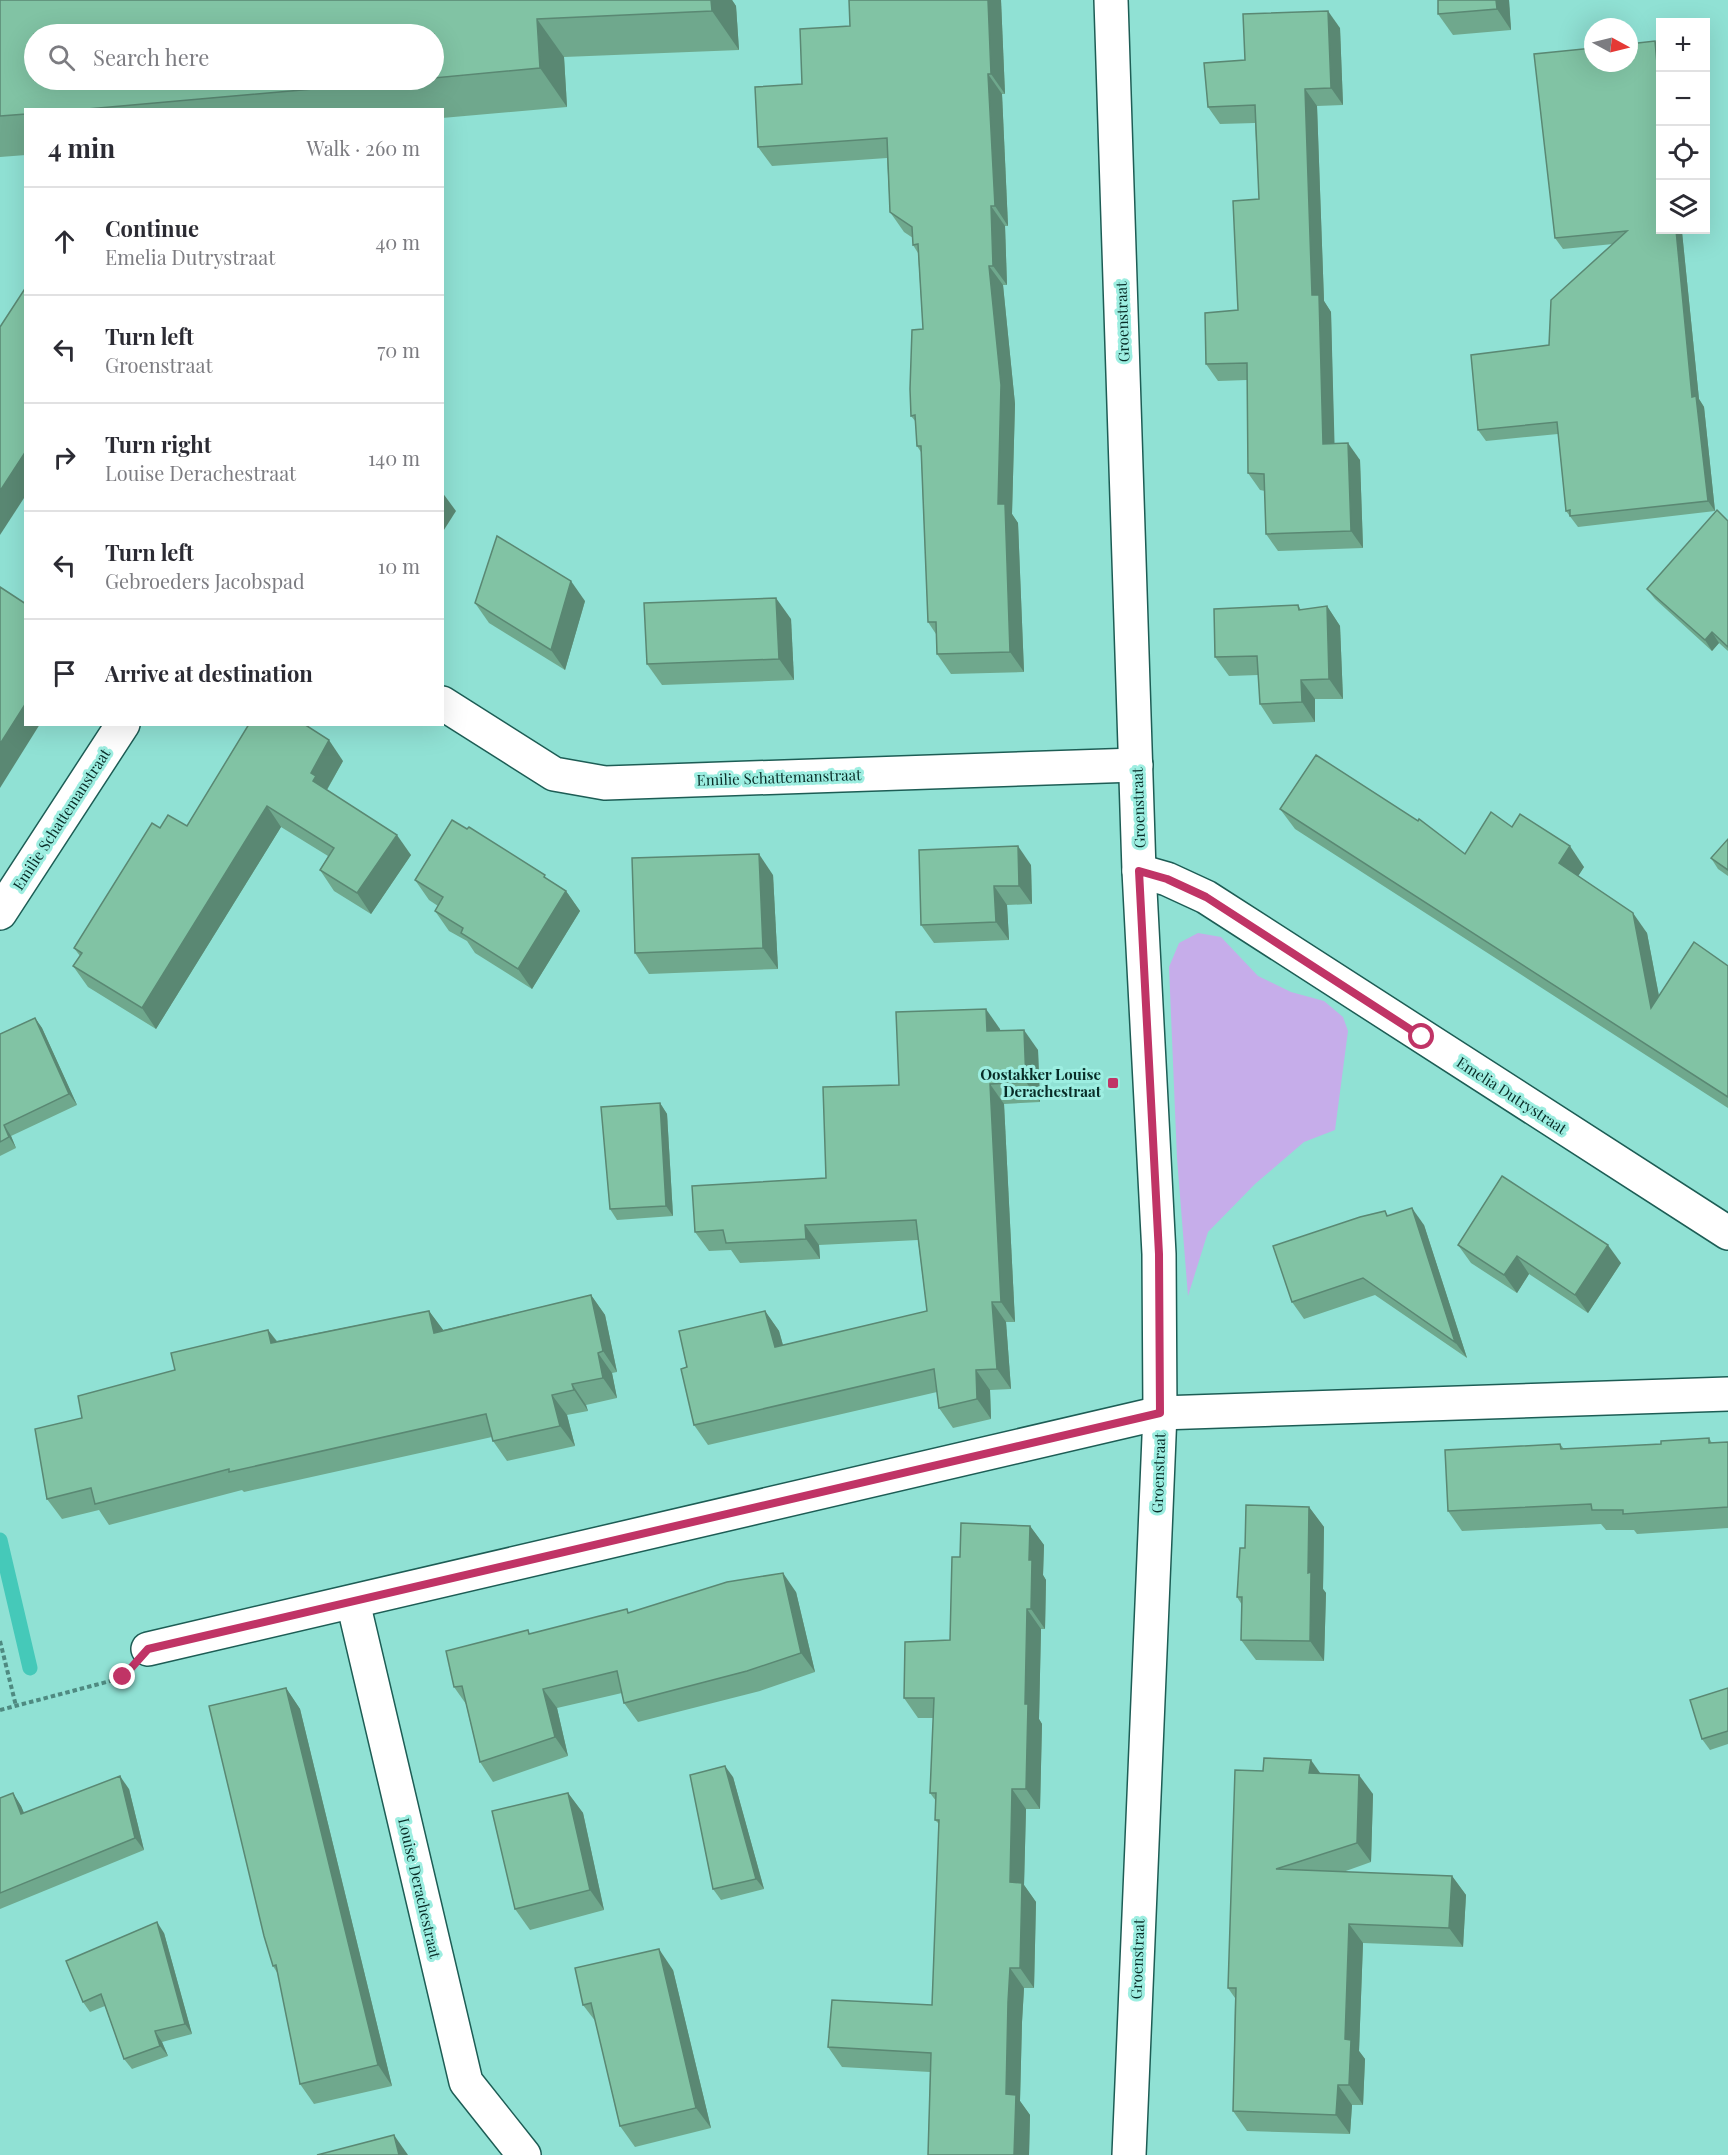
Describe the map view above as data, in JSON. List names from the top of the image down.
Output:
{
  "streets": {
    "street": [
      "Groenstraat",
      "Emilie Schattemanstraat",
      "Emelia Dutrystraat",
      "Louise Derachestraat"
    ]
  },
  "crossings": [
    ["Groenstraat", "Emilie Schattemanstraat"],
    ["Groenstraat", "Emelia Dutrystraat"]
  ],
  "places": {
    "transit": ["Oostakker Louise Derachestraat"]
  },
  "north": "right",
  "page": {
    "map_buttons": ["+", "−"],
    "search": "Search here",
    "heading": ["4 min", "Walk · 260 m"],
    "list": [
      ["Continue", "Emelia Dutrystraat", "40 m"],
      ["Turn left", "Groenstraat", "70 m"],
      ["Turn right", "Louise Derachestraat", "140 m"],
      ["Turn left", "Gebroeders Jacobspad", "10 m"],
      "Arrive at destination"
    ]
  }
}
